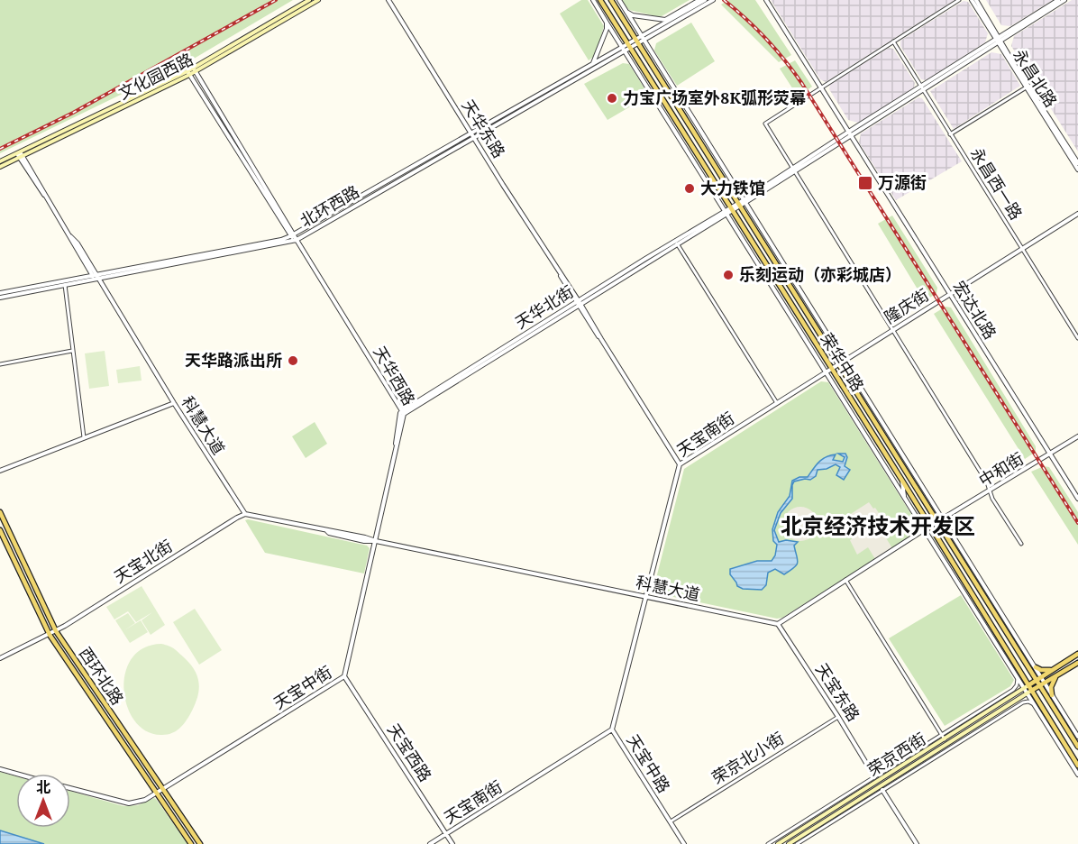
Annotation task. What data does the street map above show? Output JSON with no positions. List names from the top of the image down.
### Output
{
  "streets": {
    "main road": [
      "文化园西路",
      "荣华中路",
      "西环北路",
      "荣京西街"
    ],
    "street": [
      "永昌北路",
      "天华东路",
      "永昌西一路",
      "北环西路",
      "隆庆街",
      "天华北街",
      "宏达北路",
      "天华西路",
      "科慧大道",
      "天宝南街",
      "中和街",
      "天宝北街",
      "天宝中街",
      "天宝东路",
      "天宝西路",
      "荣京北小街",
      "天宝中路"
    ]
  },
  "crossings": [
    ["文化园西路", "天华西路"],
    ["文化园西路", "科慧大道"],
    ["天华东路", "北环西路"],
    ["天华东路", "天华北街"],
    ["天华东路", "天宝南街"],
    ["永昌西一路", "隆庆街"],
    ["北环西路", "荣华中路"],
    ["北环西路", "天华西路"],
    ["北环西路", "科慧大道"],
    ["隆庆街", "宏达北路"],
    ["隆庆街", "荣华中路"],
    ["隆庆街", "天宝南街"],
    ["天华北街", "荣华中路"],
    ["天华北街", "天华西路"],
    ["宏达北路", "中和街"],
    ["荣华中路", "天宝南街"],
    ["荣华中路", "中和街"],
    ["荣华中路", "荣京西街"],
    ["天华西路", "科慧大道"],
    ["天华西路", "天宝中街"],
    ["科慧大道", "天宝南街"],
    ["科慧大道", "天宝北街"],
    ["科慧大道", "天宝中街"],
    ["科慧大道", "天宝东路"],
    ["科慧大道", "天宝中路"],
    ["天宝南街", "天宝西路"],
    ["天宝南街", "天宝中路"],
    ["天宝北街", "西环北路"],
    ["西环北路", "天宝中街"],
    ["天宝中街", "天宝西路"],
    ["天宝东路", "荣京北小街"],
    ["荣京北小街", "天宝中路"]
  ],
  "districts": ["北京经济技术开发区"],
  "places": {
    "other": [
      "力宝广场室外8K弧形荧幕",
      "大力铁馆",
      "乐刻运动（亦彩城店）",
      "天华路派出所"
    ],
    "transit": ["万源街"]
  },
  "north": "top"
}
